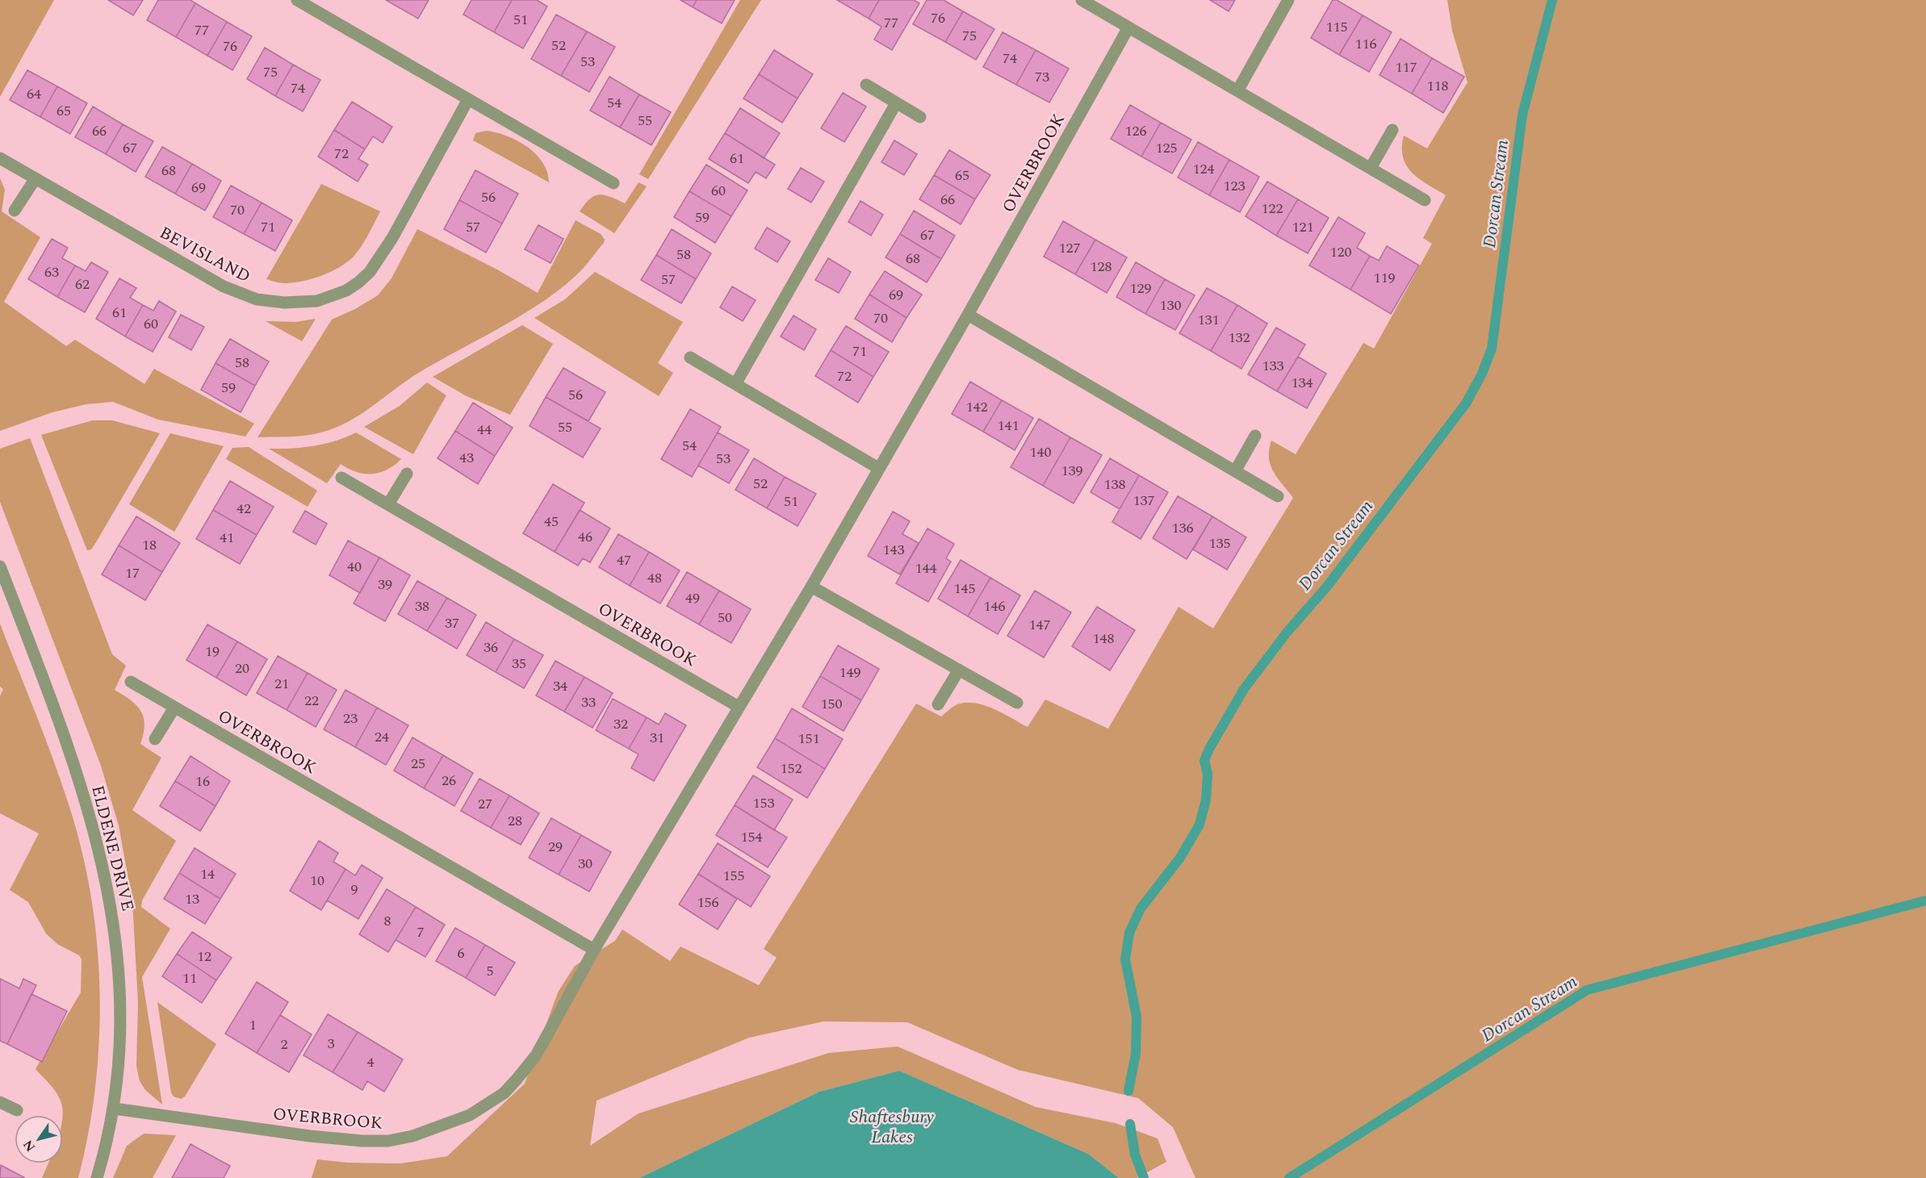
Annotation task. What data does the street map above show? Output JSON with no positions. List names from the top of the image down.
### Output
{
  "streets": {
    "street": ["OVERBROOK", "BEVISLAND", "ELDENE DRIVE"]
  },
  "crossings": [
    ["OVERBROOK", "ELDENE DRIVE"]
  ],
  "water": ["Dorcan Stream", "Shaftesbury Lakes"],
  "house_numbers": [
    "76",
    "51",
    "77",
    "115",
    "77",
    "75",
    "116",
    "52",
    "76",
    "74",
    "53",
    "117",
    "75",
    "73",
    "118",
    "74",
    "64",
    "54",
    "65",
    "55",
    "66",
    "126",
    "67",
    "125",
    "72",
    "61",
    "124",
    "68",
    "65",
    "123",
    "69",
    "60",
    "56",
    "66",
    "122",
    "70",
    "59",
    "71",
    "57",
    "121",
    "67",
    "127",
    "120",
    "58",
    "68",
    "128",
    "63",
    "119",
    "57",
    "62",
    "129",
    "69",
    "130",
    "61",
    "70",
    "131",
    "60",
    "132",
    "71",
    "58",
    "133",
    "72",
    "134",
    "59",
    "56",
    "142",
    "141",
    "55",
    "44",
    "54",
    "140",
    "43",
    "53",
    "139",
    "52",
    "138",
    "137",
    "51",
    "42",
    "45",
    "136",
    "46",
    "41",
    "135",
    "18",
    "143",
    "47",
    "40",
    "144",
    "17",
    "48",
    "39",
    "145",
    "49",
    "38",
    "146",
    "50",
    "37",
    "147",
    "148",
    "36",
    "19",
    "35",
    "20",
    "149",
    "21",
    "34",
    "22",
    "33",
    "150",
    "23",
    "32",
    "24",
    "31",
    "151",
    "25",
    "152",
    "26",
    "16",
    "153",
    "27",
    "28",
    "154",
    "29",
    "30",
    "14",
    "155",
    "10",
    "9",
    "13",
    "156",
    "8",
    "7",
    "6",
    "12",
    "5",
    "11",
    "1",
    "3",
    "2",
    "4"
  ],
  "north": "bottom left"
}
